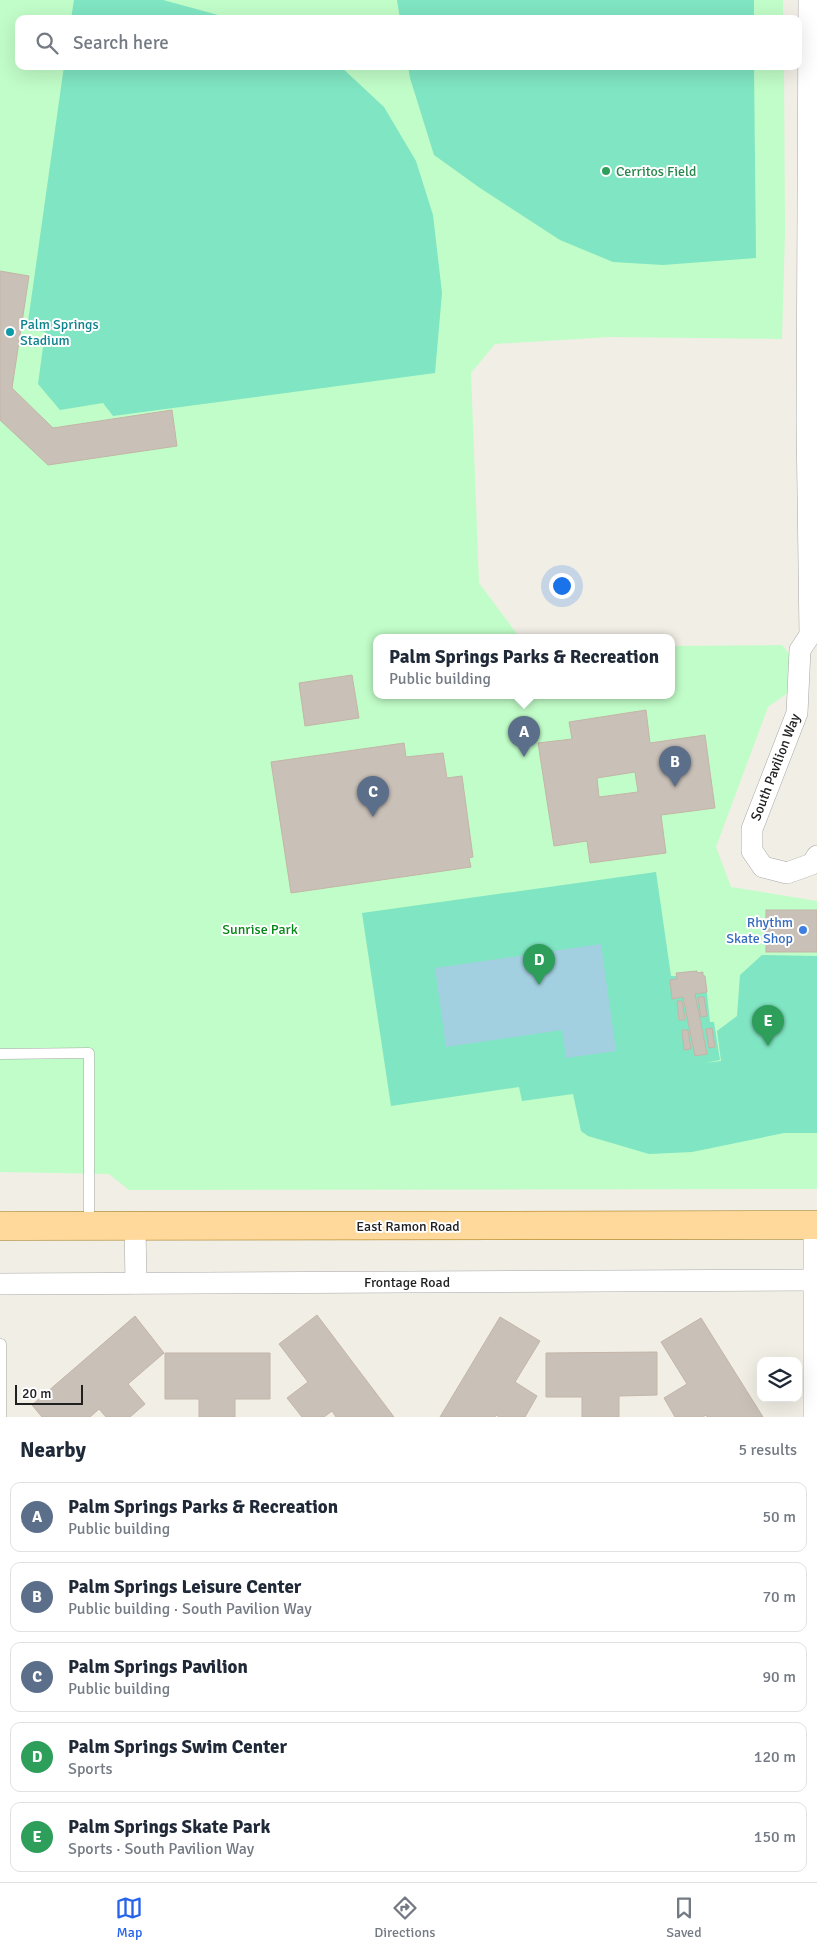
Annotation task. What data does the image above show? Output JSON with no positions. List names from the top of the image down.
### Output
{
  "streets": {
    "main road": ["East Ramon Road"],
    "street": ["South Pavilion Way", "Frontage Road"]
  },
  "parks": ["Sunrise Park"],
  "places": ["Cerritos Field", "Palm Springs Stadium", "Rhythm Skate Shop"],
  "scale_bar": "20 m",
  "page": {
    "search": "Search here",
    "popup": ["Palm Springs Parks & Recreation", "Public building"],
    "pins": [
      "A",
      "B",
      "C",
      "D",
      "E"
    ],
    "scale": "20 m",
    "heading": ["Nearby", "5 results"],
    "list": [
      {
        "mark": "A",
        "name": "Palm Springs Parks & Recreation",
        "note": "Public building",
        "value": "50 m"
      },
      {
        "mark": "B",
        "name": "Palm Springs Leisure Center",
        "note": "Public building · South Pavilion Way",
        "value": "70 m"
      },
      {
        "mark": "C",
        "name": "Palm Springs Pavilion",
        "note": "Public building",
        "value": "90 m"
      },
      {
        "mark": "D",
        "name": "Palm Springs Swim Center",
        "note": "Sports",
        "value": "120 m"
      },
      {
        "mark": "E",
        "name": "Palm Springs Skate Park",
        "note": "Sports · South Pavilion Way",
        "value": "150 m"
      }
    ],
    "nav": ["Map", "Directions", "Saved"]
  }
}
